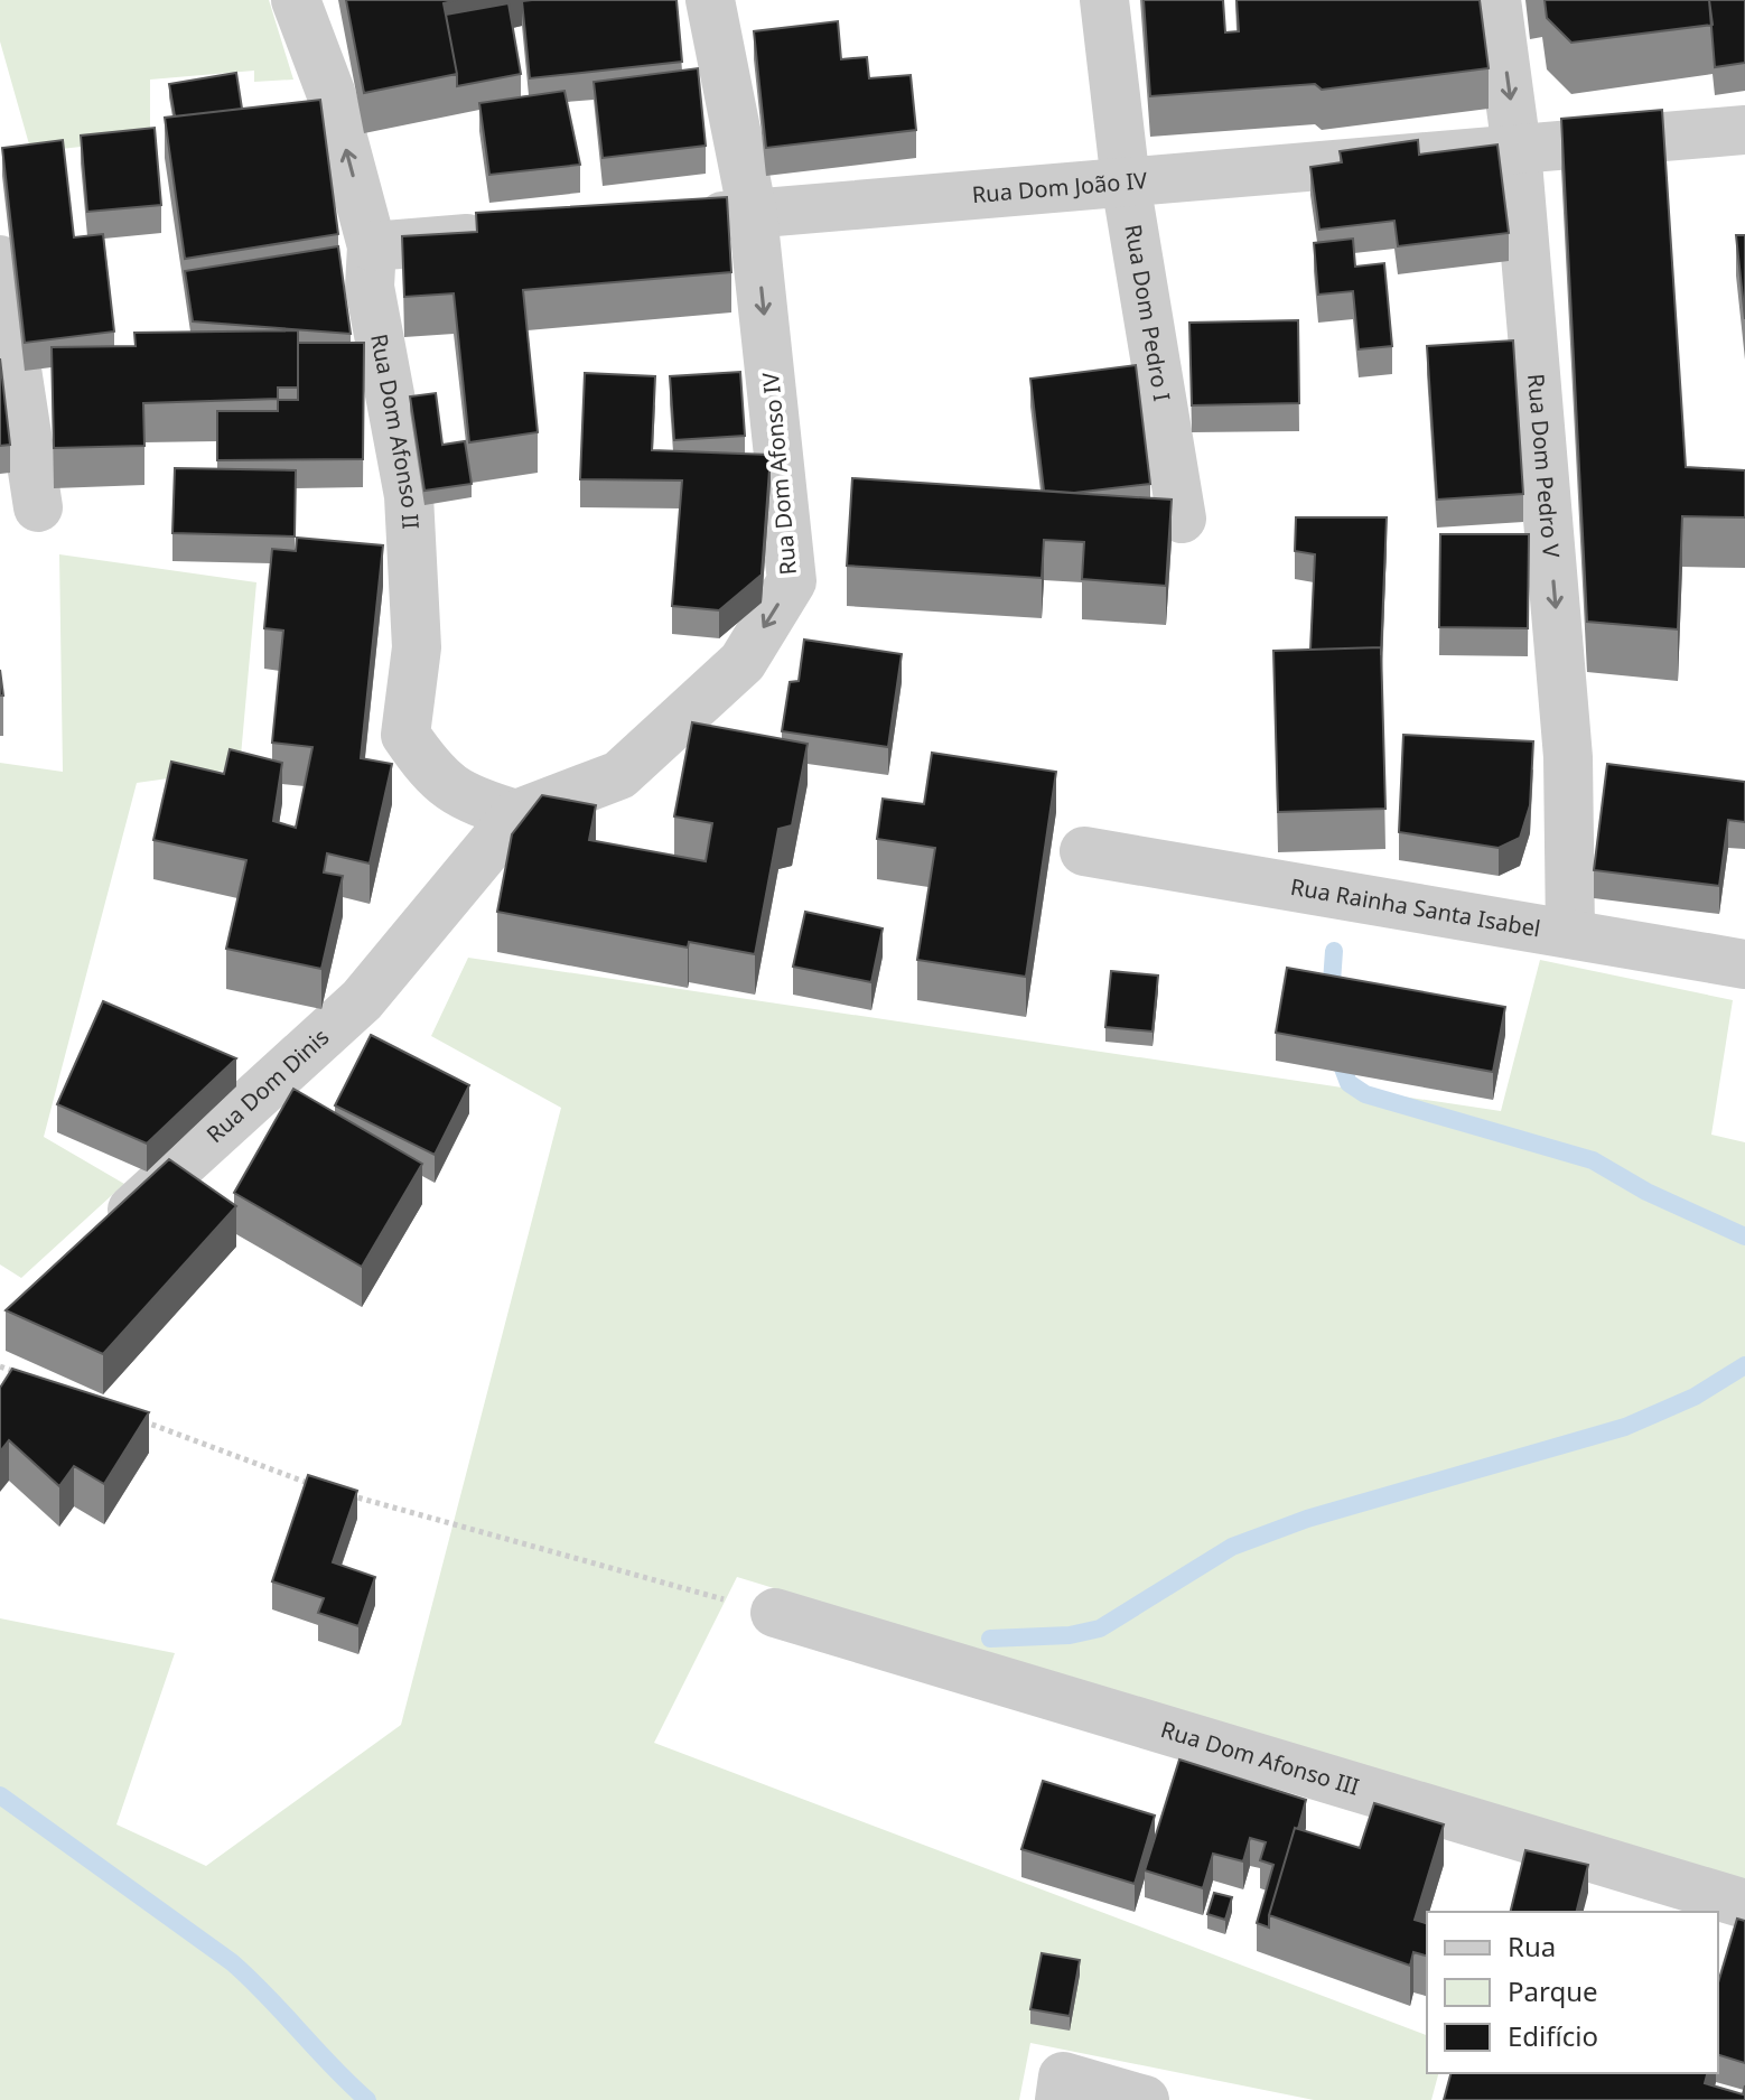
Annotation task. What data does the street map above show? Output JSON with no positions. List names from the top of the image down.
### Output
{
  "streets": {
    "street": [
      "Rua Dom João IV",
      "Rua Dom Pedro I",
      "Rua Dom Afonso II",
      "Rua Dom Pedro V",
      "Rua Dom Afonso IV",
      "Rua Rainha Santa Isabel",
      "Rua Dom Dinis",
      "Rua Dom Afonso III"
    ]
  },
  "crossings": [
    ["Rua Dom João IV", "Rua Dom Pedro I"],
    ["Rua Dom João IV", "Rua Dom Pedro V"],
    ["Rua Dom João IV", "Rua Dom Afonso IV"],
    ["Rua Dom Afonso II", "Rua Dom Afonso IV"],
    ["Rua Dom Afonso II", "Rua Dom Dinis"],
    ["Rua Dom Pedro V", "Rua Rainha Santa Isabel"],
    ["Rua Dom Afonso IV", "Rua Dom Dinis"]
  ],
  "one_way": ["Rua Dom Pedro V", "Rua Dom Afonso IV"],
  "legend": ["Rua", "Parque", "Edifício"]
}
